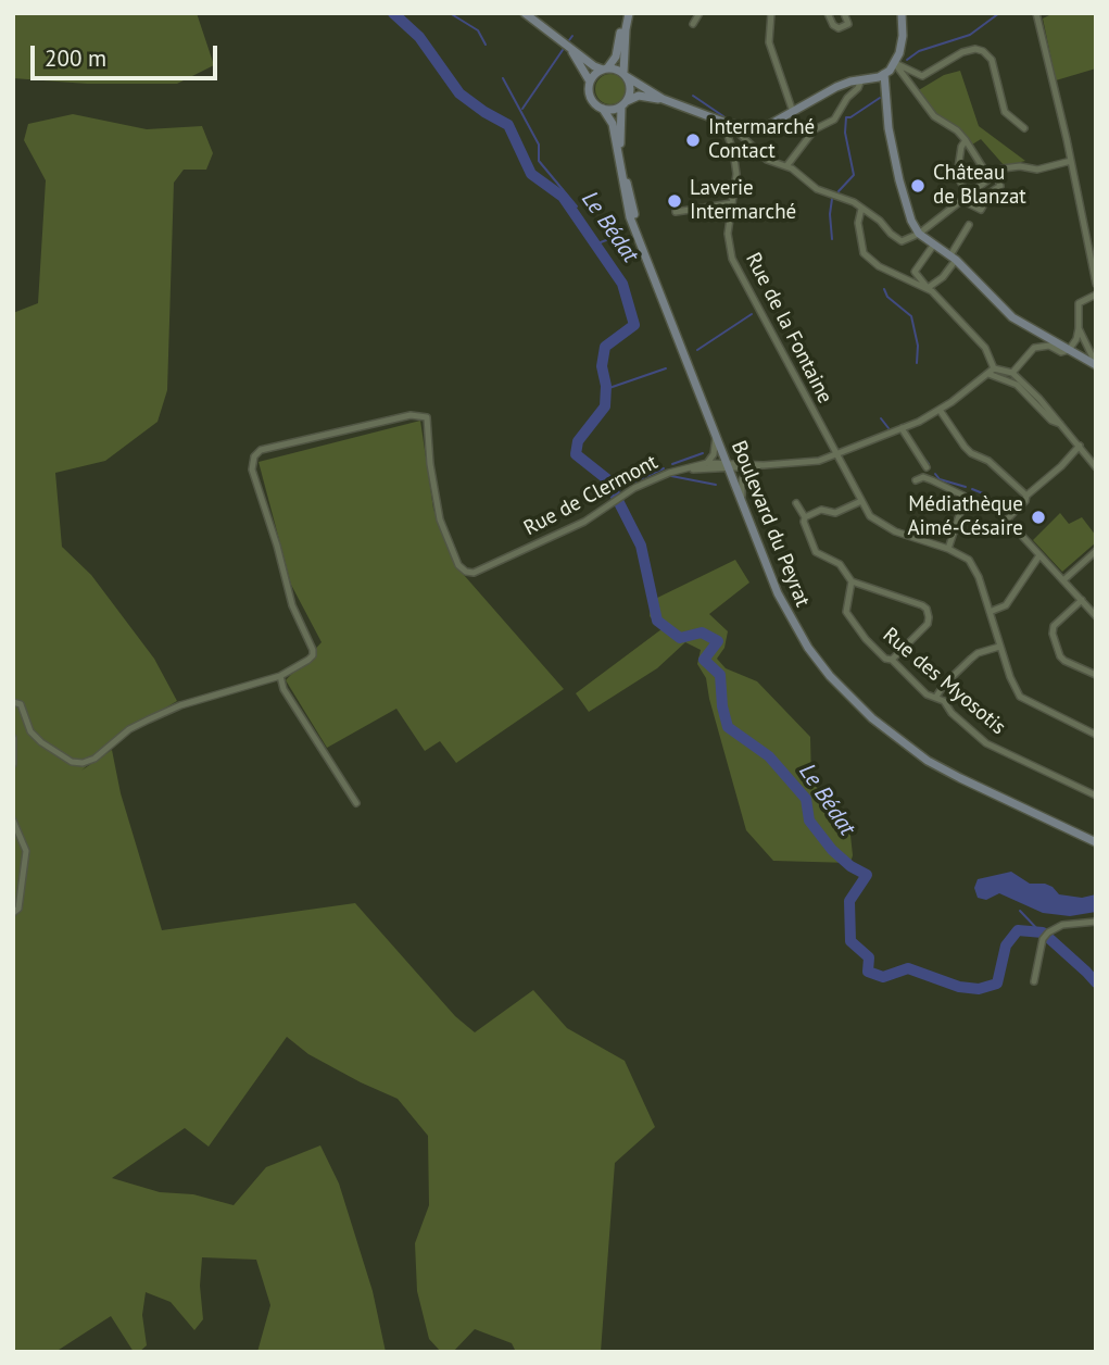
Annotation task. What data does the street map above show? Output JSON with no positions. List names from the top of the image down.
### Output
{
  "streets": {
    "main road": ["Boulevard du Peyrat"],
    "street": ["Rue de la Fontaine", "Rue de Clermont", "Rue des Myosotis"]
  },
  "crossings": [
    ["Rue de Clermont", "Boulevard du Peyrat"]
  ],
  "water": ["Le Bédat"],
  "places": [
    "Intermarché Contact",
    "Château de Blanzat",
    "Laverie Intermarché",
    "Médiathèque Aimé-Césaire"
  ],
  "scale_bar": "200 m"
}
